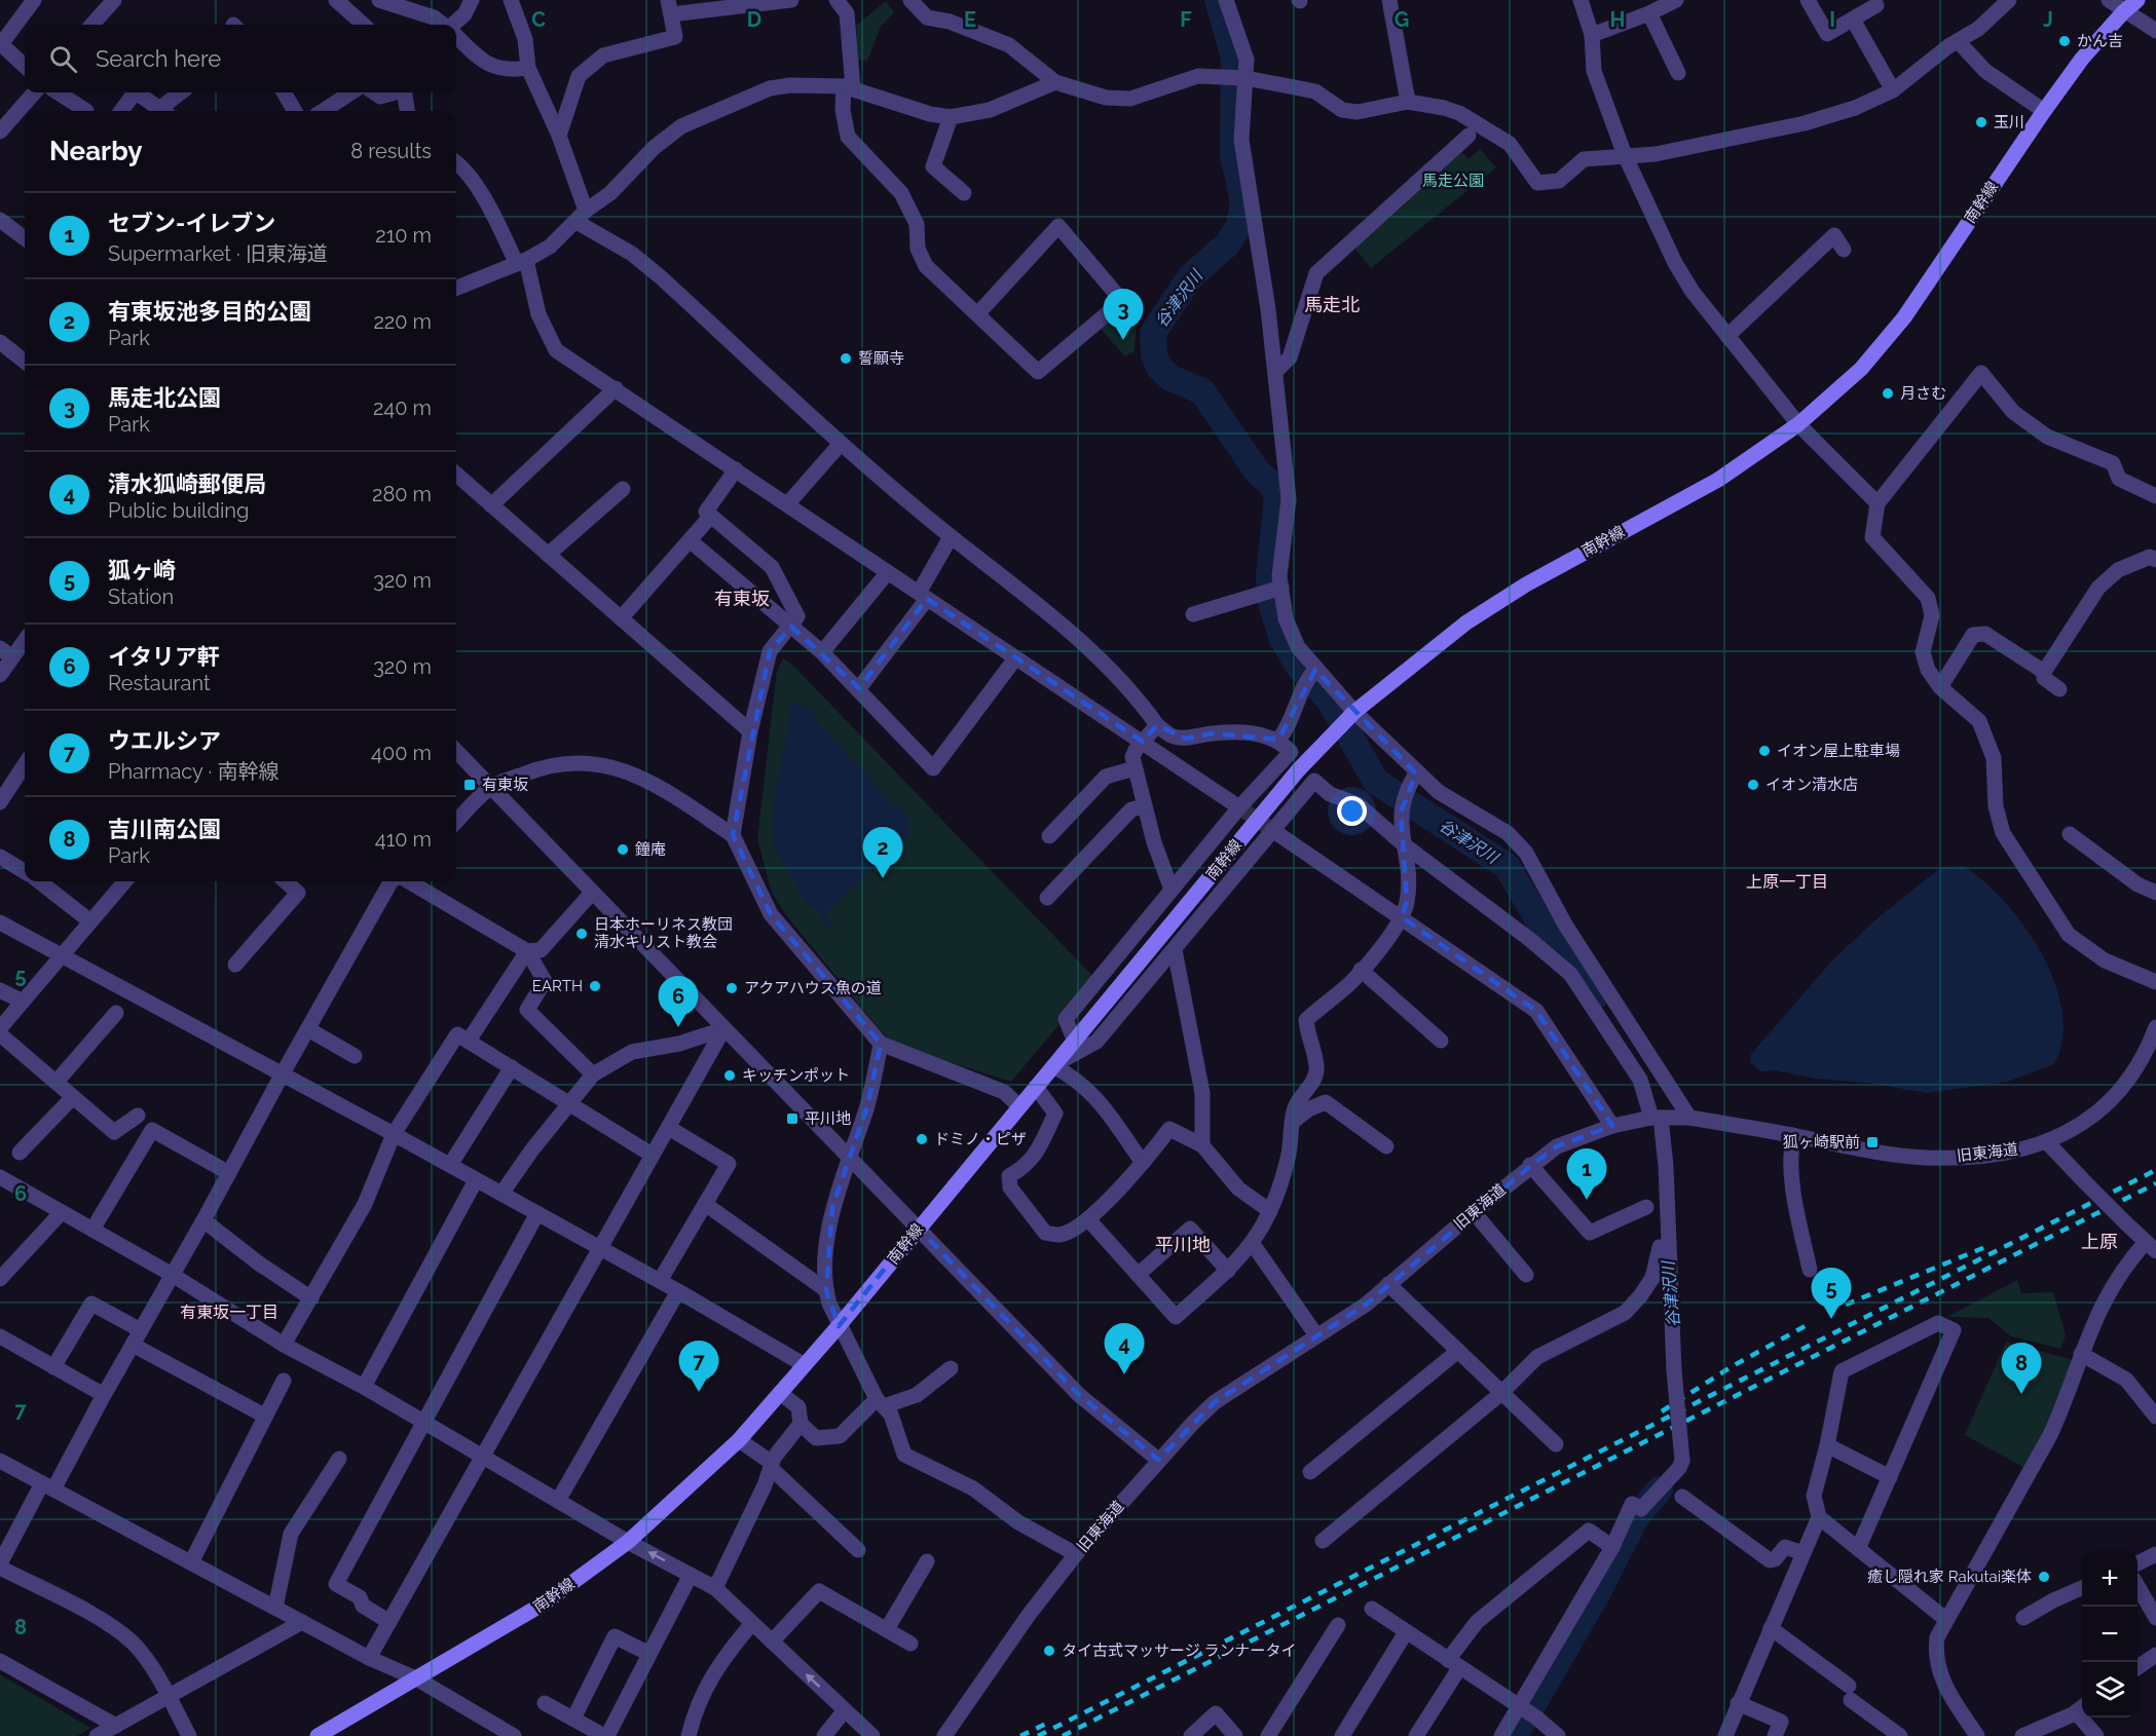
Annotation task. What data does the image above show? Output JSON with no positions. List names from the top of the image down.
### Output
{
  "streets": {
    "main road": ["南幹線"],
    "street": ["旧東海道"]
  },
  "districts": [
    "馬走北",
    "有東坂",
    "上原一丁目",
    "上原",
    "平川地",
    "有東坂一丁目"
  ],
  "water": ["谷津沢川"],
  "parks": ["馬走公園"],
  "places": {
    "other": [
      "かん吉",
      "玉川",
      "誓願寺",
      "月さむ",
      "イオン屋上駐車場",
      "イオン清水店",
      "鐘庵",
      "日本ホーリネス教団 清水キリスト教会",
      "EARTH",
      "アクアハウス魚の道",
      "キッチンポット",
      "ドミノ・ピザ",
      "癒し隠れ家 Rakutai楽体",
      "タイ古式マッサージ ランナータイ"
    ],
    "transit": ["有東坂", "平川地", "狐ヶ崎駅前"]
  },
  "page": {
    "search": "Search here",
    "heading": ["Nearby", "8 results"],
    "list": [
      {
        "mark": "1",
        "name": "セブン-イレブン",
        "note": "Supermarket · 旧東海道",
        "value": "210 m"
      },
      {
        "mark": "2",
        "name": "有東坂池多目的公園",
        "note": "Park",
        "value": "220 m"
      },
      {
        "mark": "3",
        "name": "馬走北公園",
        "note": "Park",
        "value": "240 m"
      },
      {
        "mark": "4",
        "name": "清水狐崎郵便局",
        "note": "Public building",
        "value": "280 m"
      },
      {
        "mark": "5",
        "name": "狐ヶ崎",
        "note": "Station",
        "value": "320 m"
      },
      {
        "mark": "6",
        "name": "イタリア軒",
        "note": "Restaurant",
        "value": "320 m"
      },
      {
        "mark": "7",
        "name": "ウエルシア",
        "note": "Pharmacy · 南幹線",
        "value": "400 m"
      },
      {
        "mark": "8",
        "name": "吉川南公園",
        "note": "Park",
        "value": "410 m"
      }
    ],
    "pins": [
      "3",
      "2",
      "6",
      "1",
      "5",
      "4",
      "7",
      "8"
    ],
    "map_buttons": ["+", "−"]
  },
  "grid": {
    "columns": [
      "C",
      "D",
      "E",
      "F",
      "G",
      "H",
      "I",
      "J"
    ],
    "rows": [
      "5",
      "6",
      "7",
      "8"
    ]
  }
}
